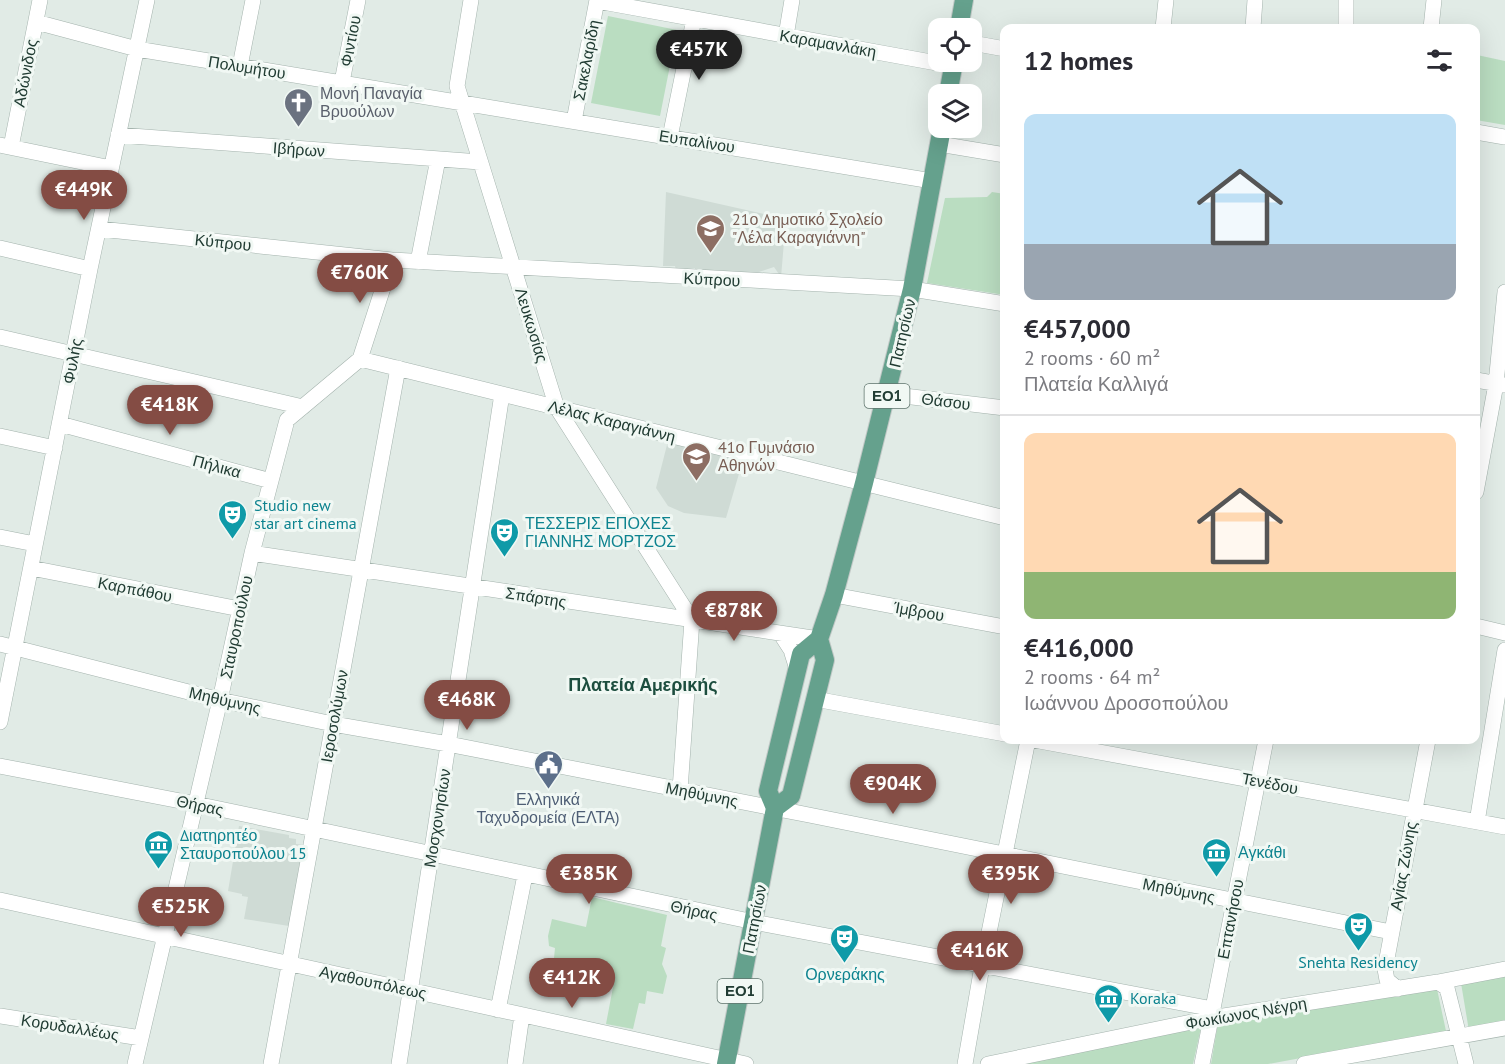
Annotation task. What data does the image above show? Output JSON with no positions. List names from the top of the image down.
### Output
{
  "streets": {
    "main road": ["Πατησίων", "ΕΟ1"],
    "street": [
      "Φιντίου",
      "Καραμανλάκη",
      "Σακελαρίδη",
      "Πολυμήτου",
      "Αδώνιδος",
      "Ευπαλίνου",
      "Ιβήρων",
      "Κύπρου",
      "Λευκωσίας",
      "Φυλής",
      "Θάσου",
      "Λέλας Καραγιάννη",
      "Πήλικα",
      "Καρπάθου",
      "Σπάρτης",
      "Ίμβρου",
      "Σταυροπούλου",
      "Μηθύμνης",
      "Ιεροσολύμων",
      "Τενέδου",
      "Θήρας",
      "Μοσχονησίων",
      "Αγίας Ζώνης",
      "Επτανήσου",
      "Αγαθουπόλεως",
      "Φωκίωνος Νέγρη",
      "Κορυδαλλέως"
    ]
  },
  "crossings": [
    ["Φιντίου", "Πολυμήτου"],
    ["Καραμανλάκη", "Σακελαρίδη"],
    ["Σακελαρίδη", "Ευπαλίνου"],
    ["Πολυμήτου", "Αδώνιδος"],
    ["Πολυμήτου", "Ευπαλίνου"],
    ["Πολυμήτου", "Λευκωσίας"],
    ["Πολυμήτου", "Φυλής"],
    ["Ευπαλίνου", "Λευκωσίας"],
    ["Ευπαλίνου", "Πατησίων"],
    ["Ιβήρων", "Λευκωσίας"],
    ["Ιβήρων", "Φυλής"],
    ["Κύπρου", "Λευκωσίας"],
    ["Κύπρου", "Πατησίων"],
    ["Κύπρου", "Φυλής"],
    ["Λευκωσίας", "Λέλας Καραγιάννη"],
    ["Λευκωσίας", "Σπάρτης"],
    ["Πατησίων", "Θάσου"],
    ["Πατησίων", "Λέλας Καραγιάννη"],
    ["Πατησίων", "Σπάρτης"],
    ["Πατησίων", "Ίμβρου"],
    ["Πατησίων", "Μηθύμνης"],
    ["Πατησίων", "Θήρας"],
    ["Πατησίων", "Αγαθουπόλεως"],
    ["Φυλής", "Πήλικα"],
    ["Φυλής", "Καρπάθου"],
    ["Φυλής", "Μηθύμνης"],
    ["Λέλας Καραγιάννη", "Σταυροπούλου"],
    ["Λέλας Καραγιάννη", "Ιεροσολύμων"],
    ["Λέλας Καραγιάννη", "Μοσχονησίων"],
    ["Πήλικα", "Σταυροπούλου"],
    ["Καρπάθου", "Σταυροπούλου"],
    ["Σπάρτης", "Σταυροπούλου"],
    ["Σπάρτης", "Ιεροσολύμων"],
    ["Σπάρτης", "Μοσχονησίων"],
    ["Σταυροπούλου", "Μηθύμνης"],
    ["Σταυροπούλου", "Θήρας"],
    ["Σταυροπούλου", "Αγαθουπόλεως"],
    ["Σταυροπούλου", "Κορυδαλλέως"],
    ["Μηθύμνης", "Ιεροσολύμων"],
    ["Μηθύμνης", "Μοσχονησίων"],
    ["Μηθύμνης", "Αγίας Ζώνης"],
    ["Μηθύμνης", "Επτανήσου"],
    ["Ιεροσολύμων", "Θήρας"],
    ["Ιεροσολύμων", "Αγαθουπόλεως"],
    ["Τενέδου", "Αγίας Ζώνης"],
    ["Τενέδου", "Επτανήσου"],
    ["Θήρας", "Μοσχονησίων"],
    ["Θήρας", "Επτανήσου"],
    ["Θήρας", "Φωκίωνος Νέγρη"],
    ["Μοσχονησίων", "Αγαθουπόλεως"],
    ["Αγίας Ζώνης", "Φωκίωνος Νέγρη"],
    ["Επτανήσου", "Φωκίωνος Νέγρη"]
  ],
  "districts": ["Πλατεία Αμερικής"],
  "places": {
    "church": ["Μονή Παναγία Βρυούλων"],
    "school or university": ["21ο Δημοτικό Σχολείο \"Λέλα Καραγιάννη\"", "41ο Γυμνάσιο Αθηνών"],
    "theatre": [
      "Studio new star art cinema",
      "ΤΕΣΣΕΡΙΣ ΕΠΟΧΕΣ ΓΙΑΝΝΗΣ ΜΟΡΤΖΟΣ",
      "Snehta Residency",
      "Ορνεράκης"
    ],
    "public building": ["Ελληνικά Ταχυδρομεία (ΕΛΤΑ)"],
    "museum": ["Διατηρητέο Σταυροπούλου 15", "Αγκάθι", "Koraka"]
  },
  "page": {
    "heading": "12 homes",
    "price": [
      "€457K",
      "€449K",
      "€760K",
      "€418K",
      "€878K",
      "€468K",
      "€904K",
      "€385K",
      "€395K",
      "€525K",
      "€416K",
      "€412K"
    ],
    "list": [
      {
        "name": "€457,000",
        "note": "2 rooms · 60 m² · Πλατεία Καλλιγά"
      },
      {
        "name": "€416,000",
        "note": "2 rooms · 64 m² · Ιωάννου Δροσοπούλου"
      }
    ]
  }
}
